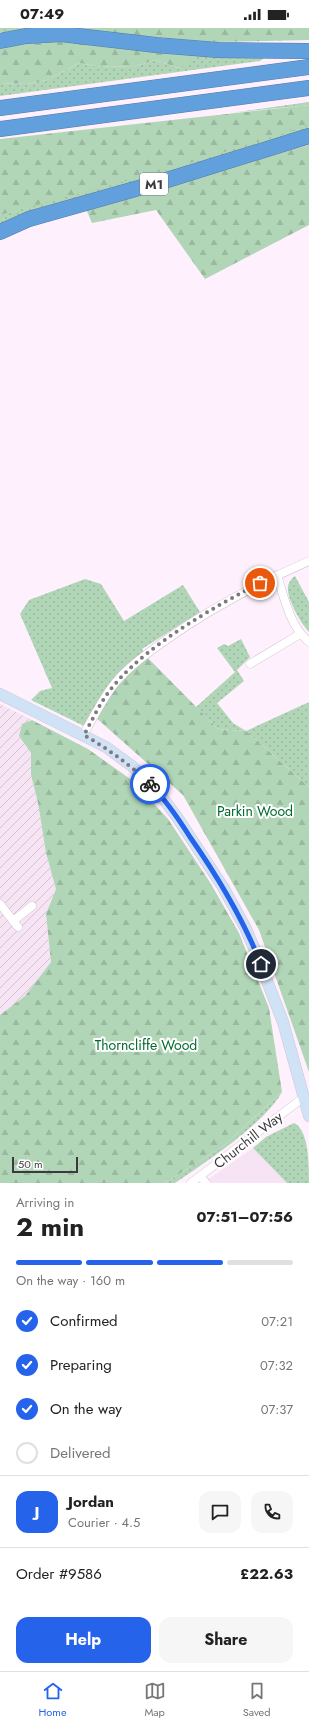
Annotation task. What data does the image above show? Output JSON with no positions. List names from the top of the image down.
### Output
{
  "streets": {
    "highway": ["M1"],
    "street": ["Churchill Way"]
  },
  "parks": ["Parkin Wood", "Thorncliffe Wood"],
  "scale_bar": "50 m",
  "page": {
    "status": "07:49",
    "scale": "50 m",
    "heading": ["2 min", "Arriving in", "07:51–07:56"],
    "panel": [
      "Jordan",
      "Courier · 4.5",
      "Order #9586",
      "£22.63"
    ],
    "bar": "On the way · 160 m",
    "list": [
      ["Confirmed", "07:21"],
      ["Preparing", "07:32"],
      ["On the way", "07:37"],
      "Delivered"
    ],
    "round": "J",
    "buttons": ["Help", "Share"],
    "tabs": ["Home", "Map", "Saved"]
  }
}
